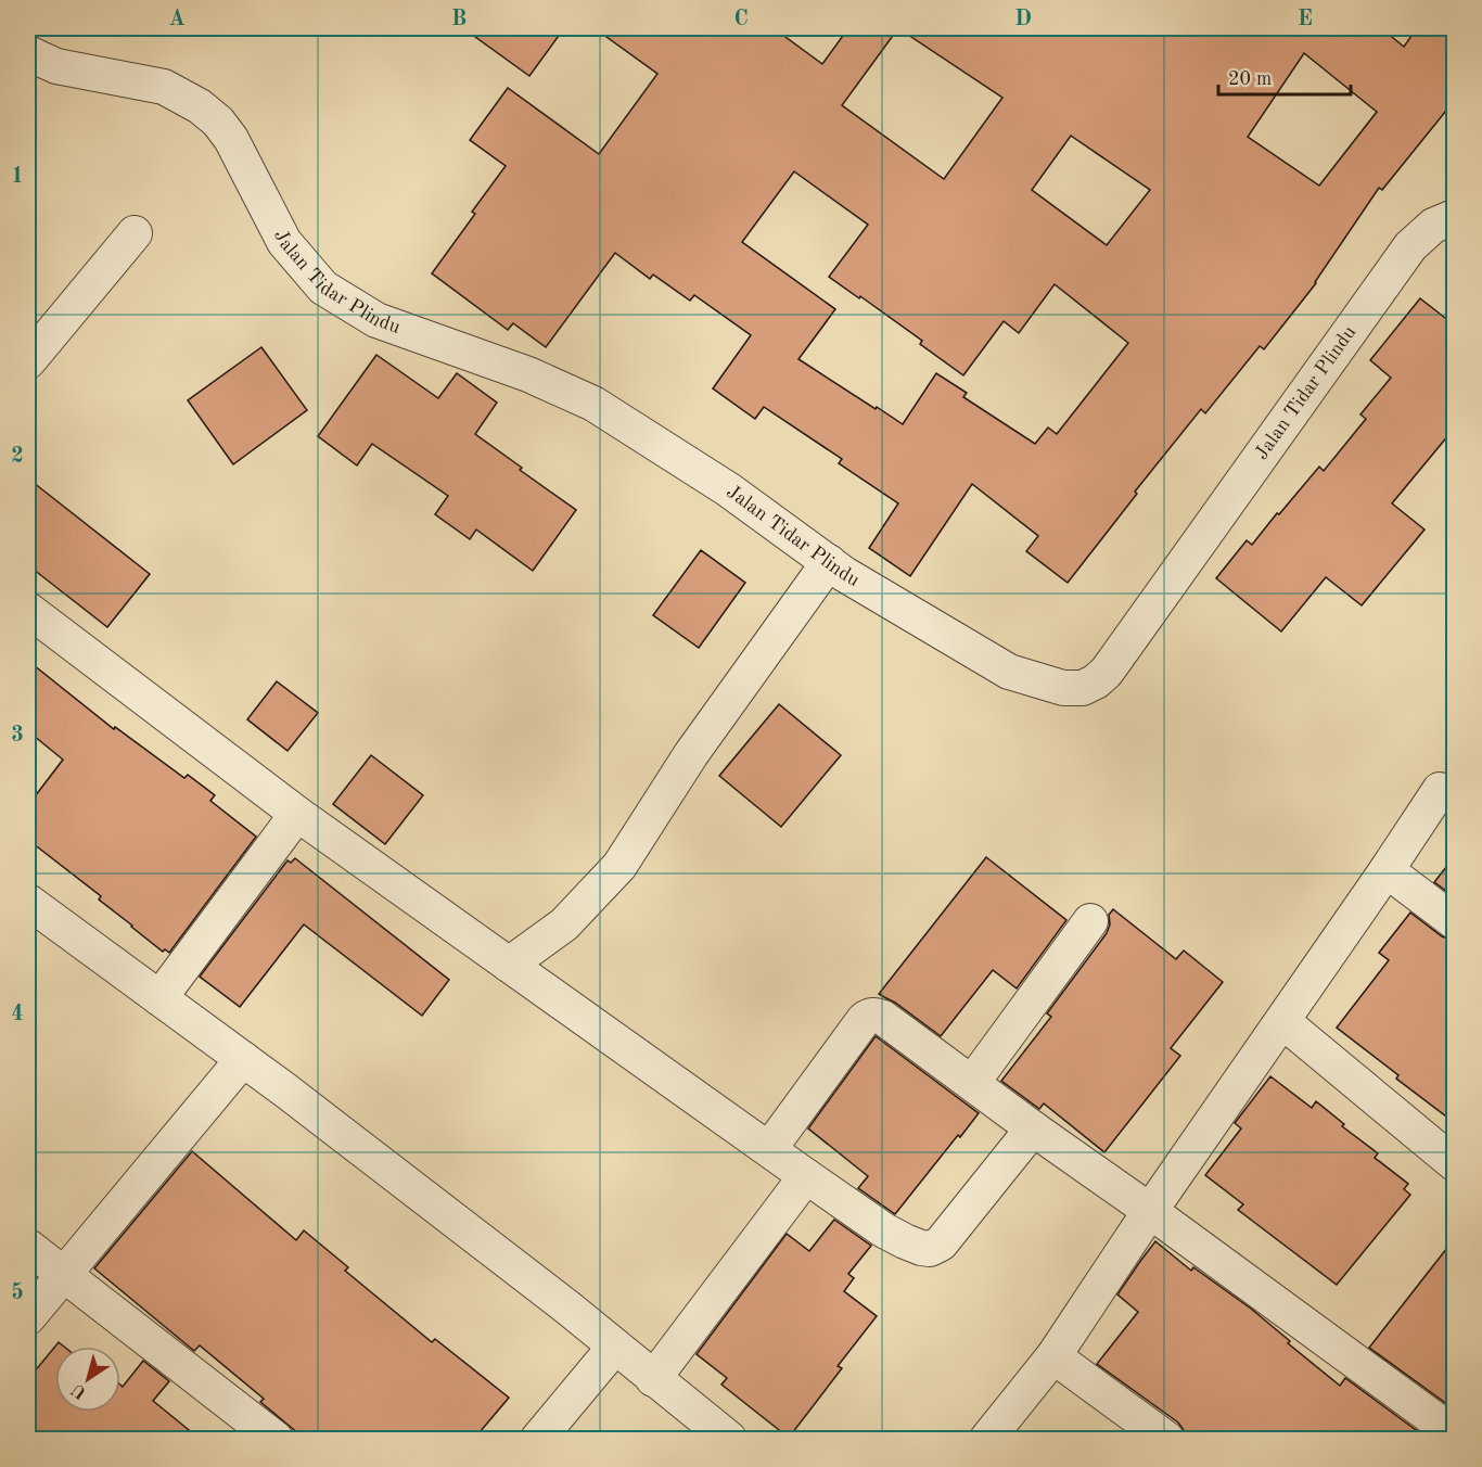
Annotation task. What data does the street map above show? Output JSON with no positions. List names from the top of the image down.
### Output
{
  "streets": {
    "street": ["Jalan Tidar Plindu"]
  },
  "scale_bar": "20 m",
  "north": "bottom left",
  "grid": {
    "columns": [
      "A",
      "B",
      "C",
      "D",
      "E"
    ],
    "rows": [
      "1",
      "2",
      "3",
      "4",
      "5"
    ]
  }
}
